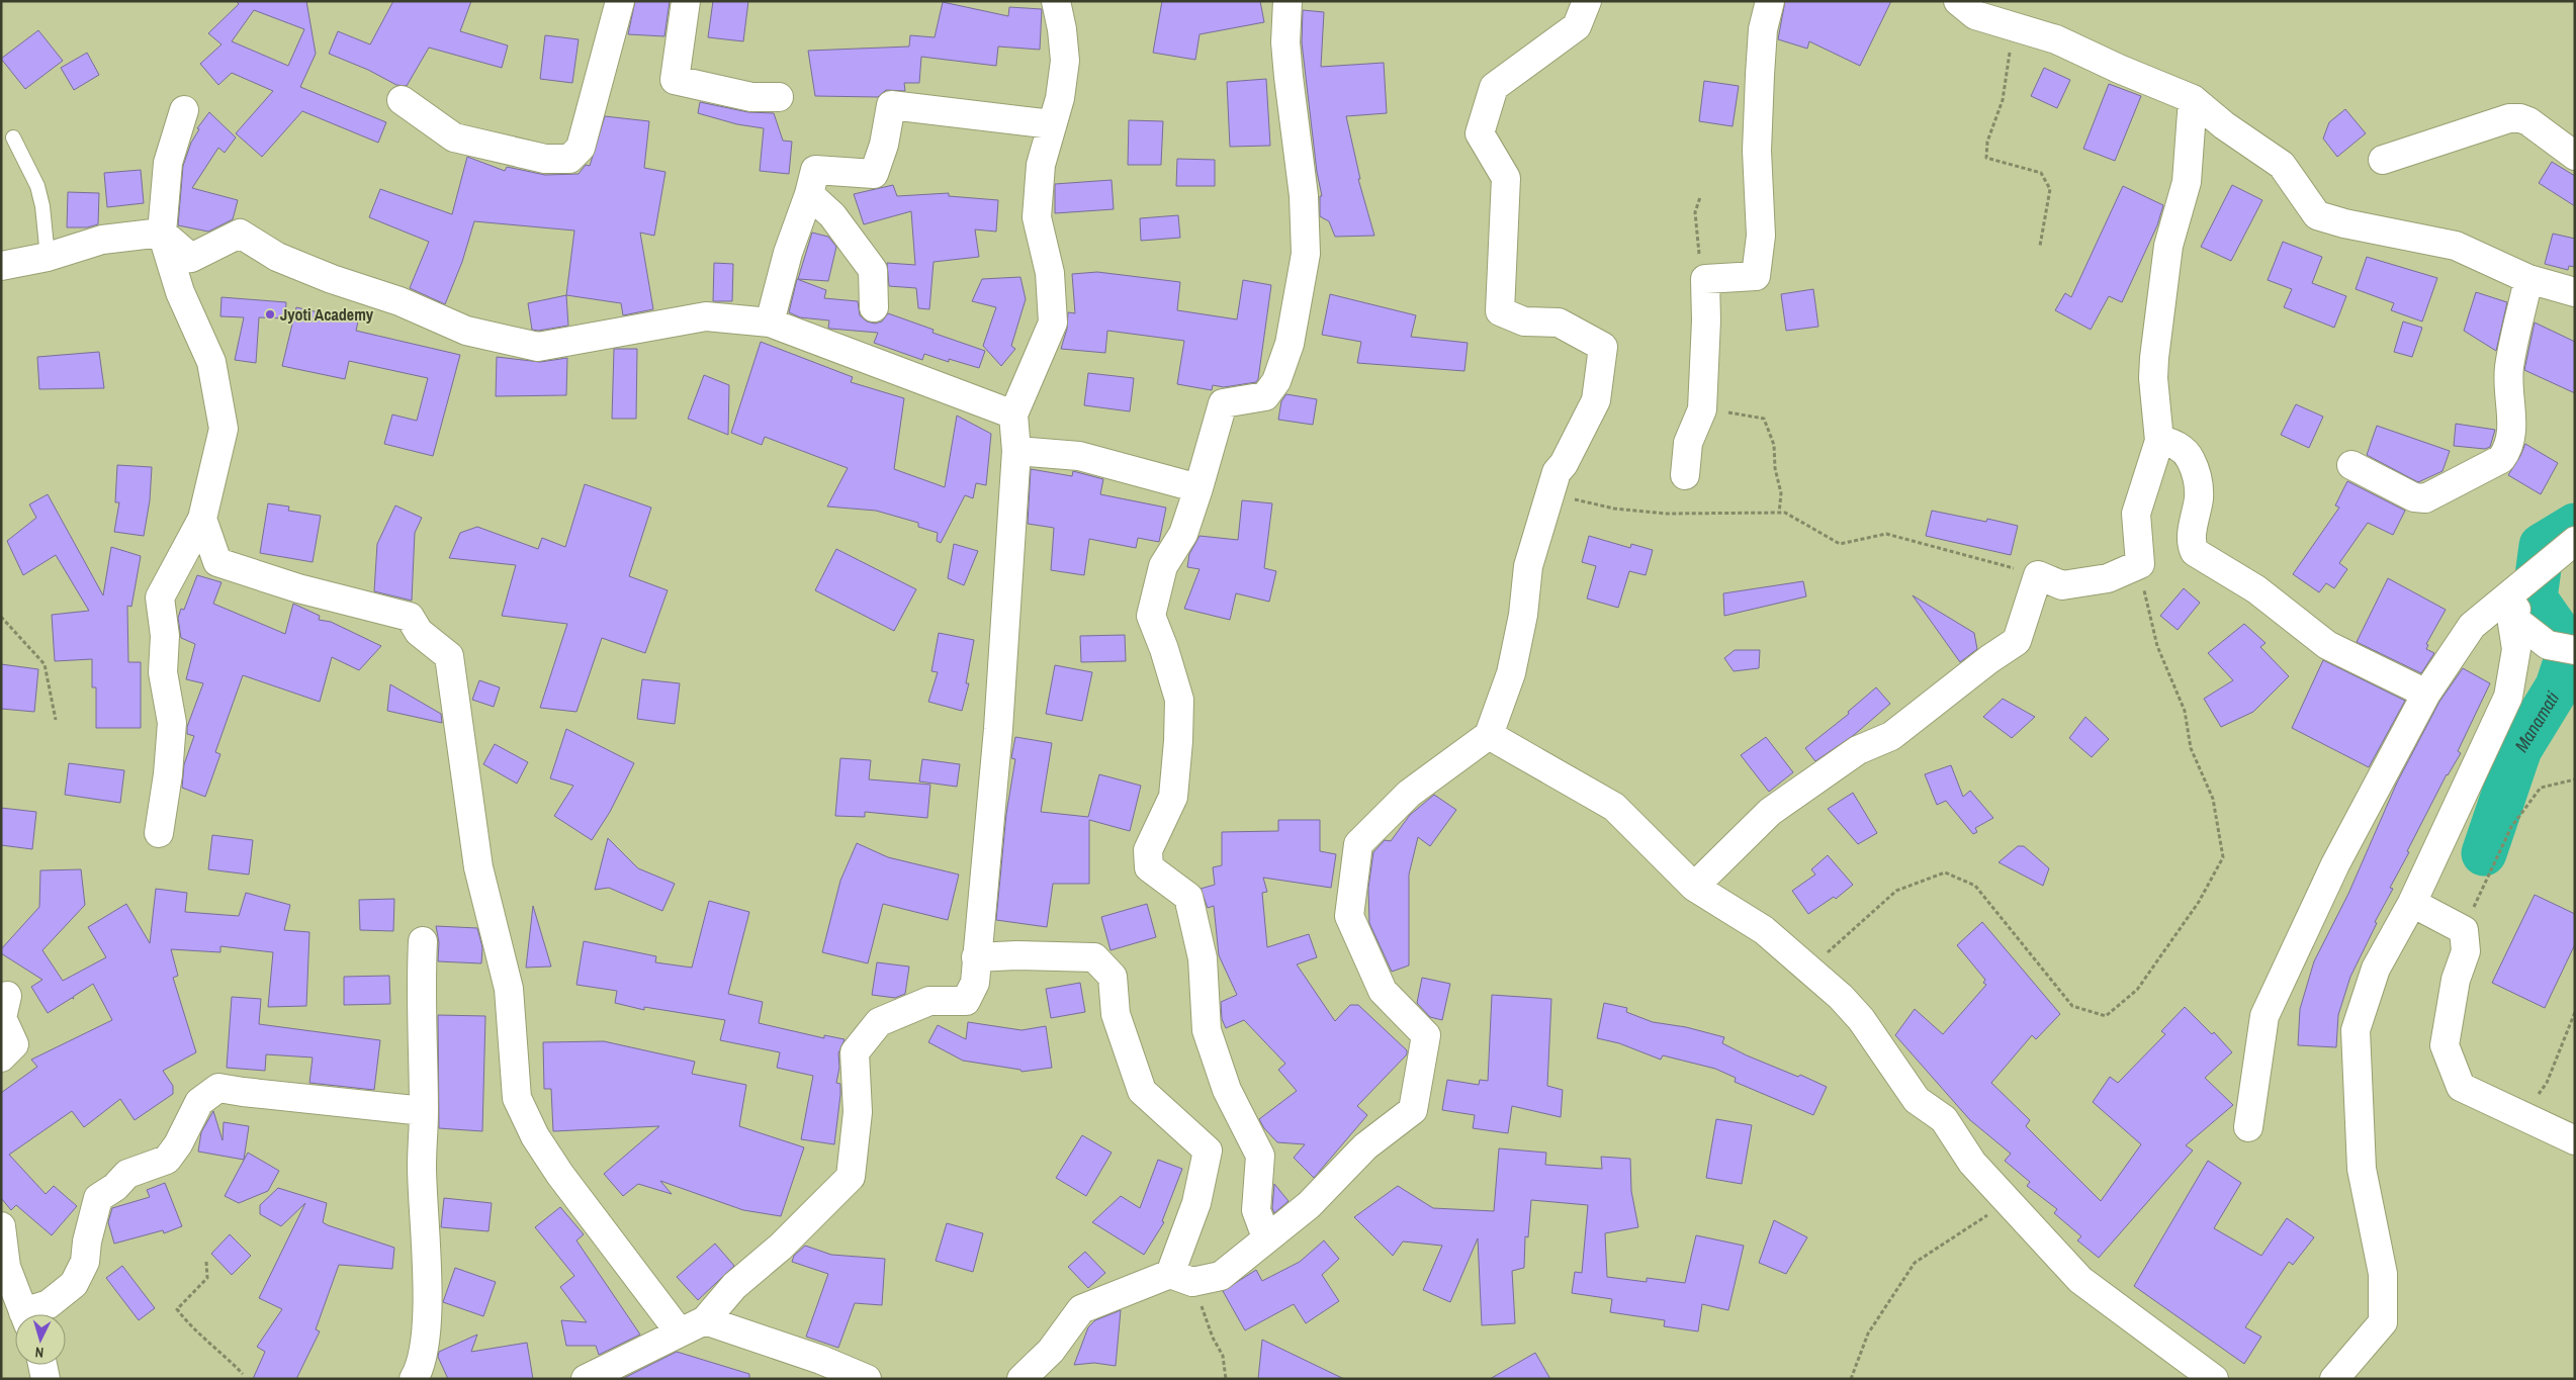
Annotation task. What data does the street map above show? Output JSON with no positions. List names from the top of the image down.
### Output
{
  "water": ["Manamati"],
  "places": ["Jyoti Academy"],
  "north": "bottom"
}
